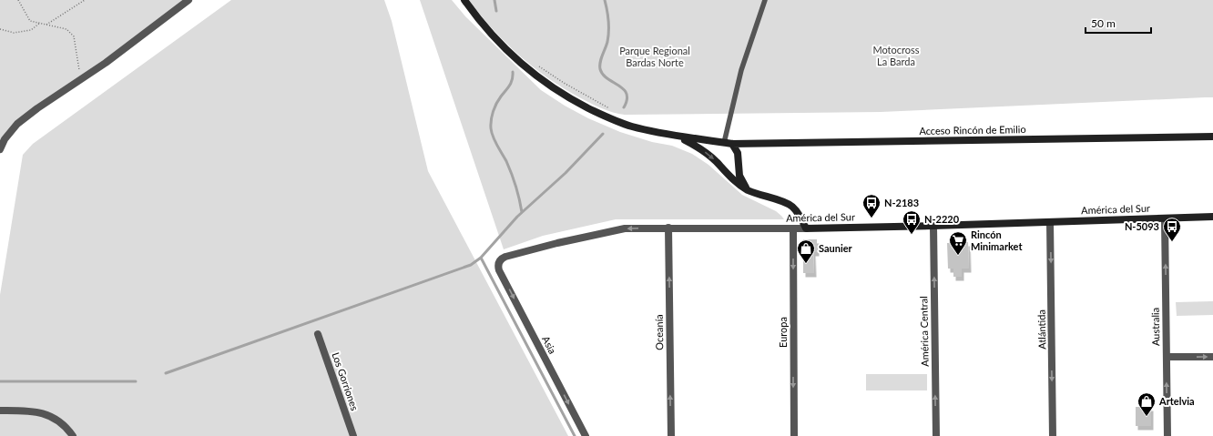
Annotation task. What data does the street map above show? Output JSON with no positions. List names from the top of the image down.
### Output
{
  "streets": {
    "street": [
      "Acceso Rincón de Emilio",
      "América del Sur",
      "Australia",
      "Atlántida",
      "América Central",
      "Oceanía",
      "Europa",
      "Asia",
      "Los Gorriones"
    ]
  },
  "crossings": [
    ["Acceso Rincón de Emilio", "América del Sur"],
    ["América del Sur", "Australia"],
    ["América del Sur", "Atlántida"],
    ["América del Sur", "América Central"],
    ["América del Sur", "Oceanía"],
    ["América del Sur", "Europa"],
    ["América del Sur", "Asia"]
  ],
  "one_way": [
    "Australia",
    "Atlántida",
    "América Central",
    "Oceanía",
    "Europa",
    "Asia"
  ],
  "parks": ["Motocross La Barda", "Parque Regional Bardas Norte"],
  "places": {
    "bus stop": ["N-2183", "N-2220", "N-5093"],
    "supermarket": ["Rincón Minimarket"],
    "shop": ["Saunier", "Artelvia"]
  },
  "scale_bar": "50 m"
}
